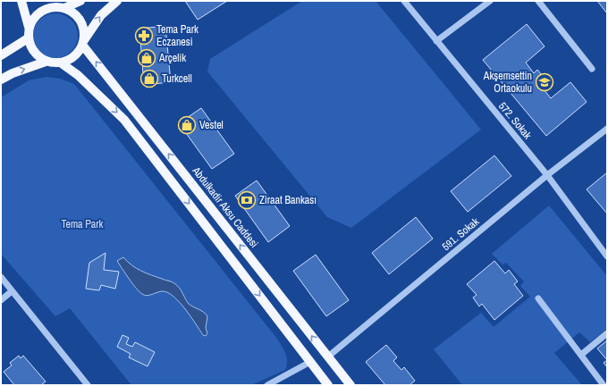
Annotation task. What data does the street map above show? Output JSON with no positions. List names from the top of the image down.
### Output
{
  "streets": {
    "main road": ["Abdulkadir Aksu Caddesi"],
    "street": ["572. Sokak", "591. Sokak"]
  },
  "crossings": [
    ["572. Sokak", "591. Sokak"],
    ["Abdulkadir Aksu Caddesi", "591. Sokak"]
  ],
  "parks": ["Tema Park"],
  "places": {
    "pharmacy": ["Tema Park Eczanesi"],
    "shop": ["Arçelik", "Turkcell", "Vestel"],
    "school or university": ["Akşemsettin Ortaokulu"],
    "bank": ["Ziraat Bankası"]
  }
}
